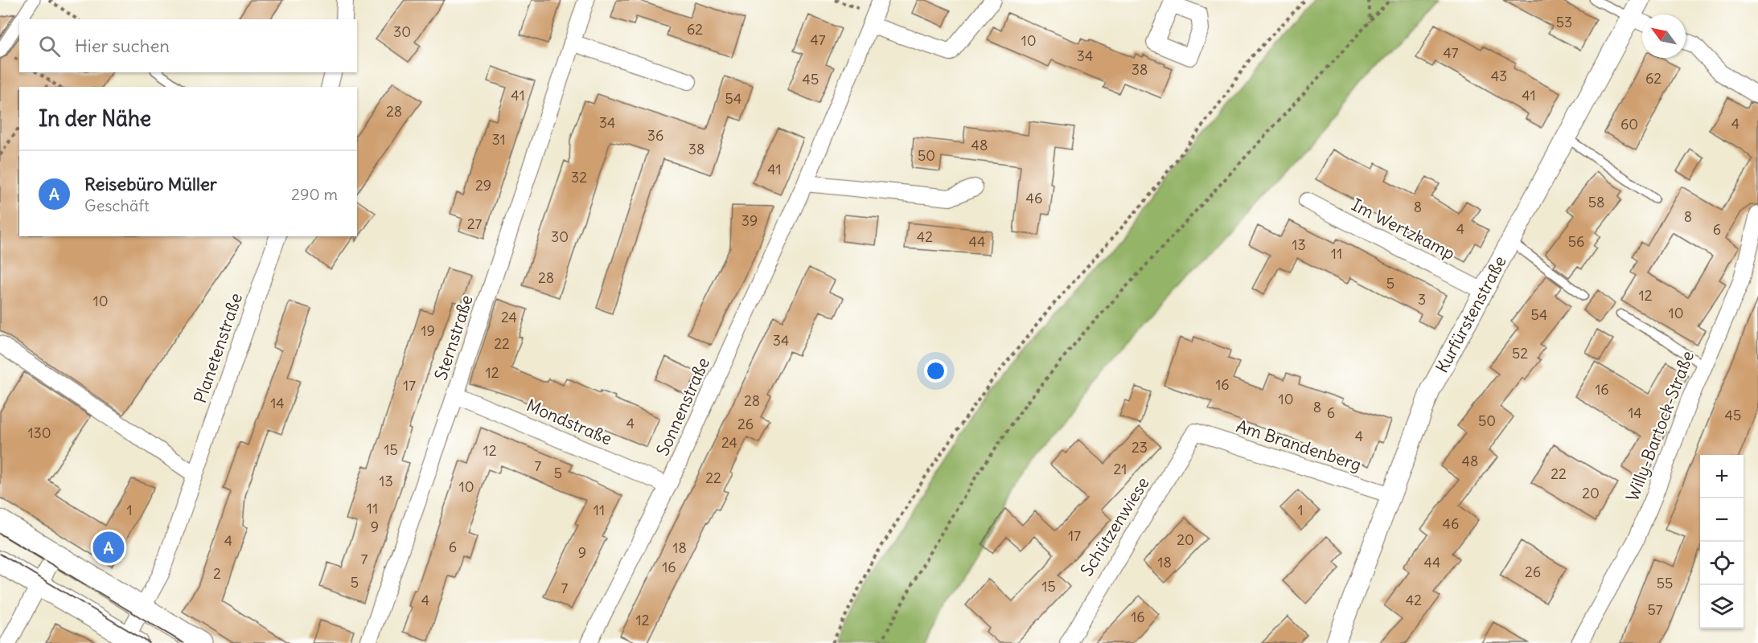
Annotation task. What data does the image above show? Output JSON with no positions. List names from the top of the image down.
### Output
{
  "streets": {
    "street": [
      "Im Wertzkamp",
      "Kurfürstenstraße",
      "Sternstraße",
      "Planetenstraße",
      "Sonnenstraße",
      "Mondstraße",
      "Willy-Bartock-Straße",
      "Am Brandenberg",
      "Schützenwiese"
    ]
  },
  "crossings": [
    ["Im Wertzkamp", "Kurfürstenstraße"],
    ["Kurfürstenstraße", "Am Brandenberg"],
    ["Sternstraße", "Mondstraße"],
    ["Sonnenstraße", "Mondstraße"],
    ["Am Brandenberg", "Schützenwiese"]
  ],
  "house_numbers": [
    "53",
    "62",
    "30",
    "47",
    "10",
    "47",
    "34",
    "38",
    "43",
    "62",
    "45",
    "41",
    "41",
    "54",
    "28",
    "34",
    "4",
    "60",
    "36",
    "31",
    "48",
    "38",
    "50",
    "41",
    "32",
    "29",
    "46",
    "58",
    "8",
    "8",
    "39",
    "27",
    "4",
    "6",
    "30",
    "42",
    "44",
    "56",
    "13",
    "11",
    "28",
    "5",
    "12",
    "3",
    "10",
    "10",
    "54",
    "24",
    "19",
    "34",
    "22",
    "52",
    "12",
    "16",
    "17",
    "16",
    "10",
    "28",
    "14",
    "8",
    "6",
    "14",
    "45",
    "50",
    "4",
    "26",
    "130",
    "4",
    "24",
    "23",
    "15",
    "12",
    "48",
    "7",
    "21",
    "5",
    "22",
    "22",
    "13",
    "10",
    "20",
    "11",
    "1",
    "11",
    "1",
    "46",
    "9",
    "17",
    "20",
    "4",
    "6",
    "18",
    "9",
    "7",
    "18",
    "44",
    "16",
    "26",
    "2",
    "5",
    "55",
    "15",
    "7",
    "4",
    "42",
    "57",
    "16",
    "12"
  ],
  "north": "top left",
  "page": {
    "search": "Hier suchen",
    "heading": "In der Nähe",
    "list": [
      {
        "mark": "A",
        "name": "Reisebüro Müller",
        "note": "Geschäft",
        "value": "290 m"
      }
    ],
    "map_buttons": ["+", "−"],
    "pins": "A"
  }
}
